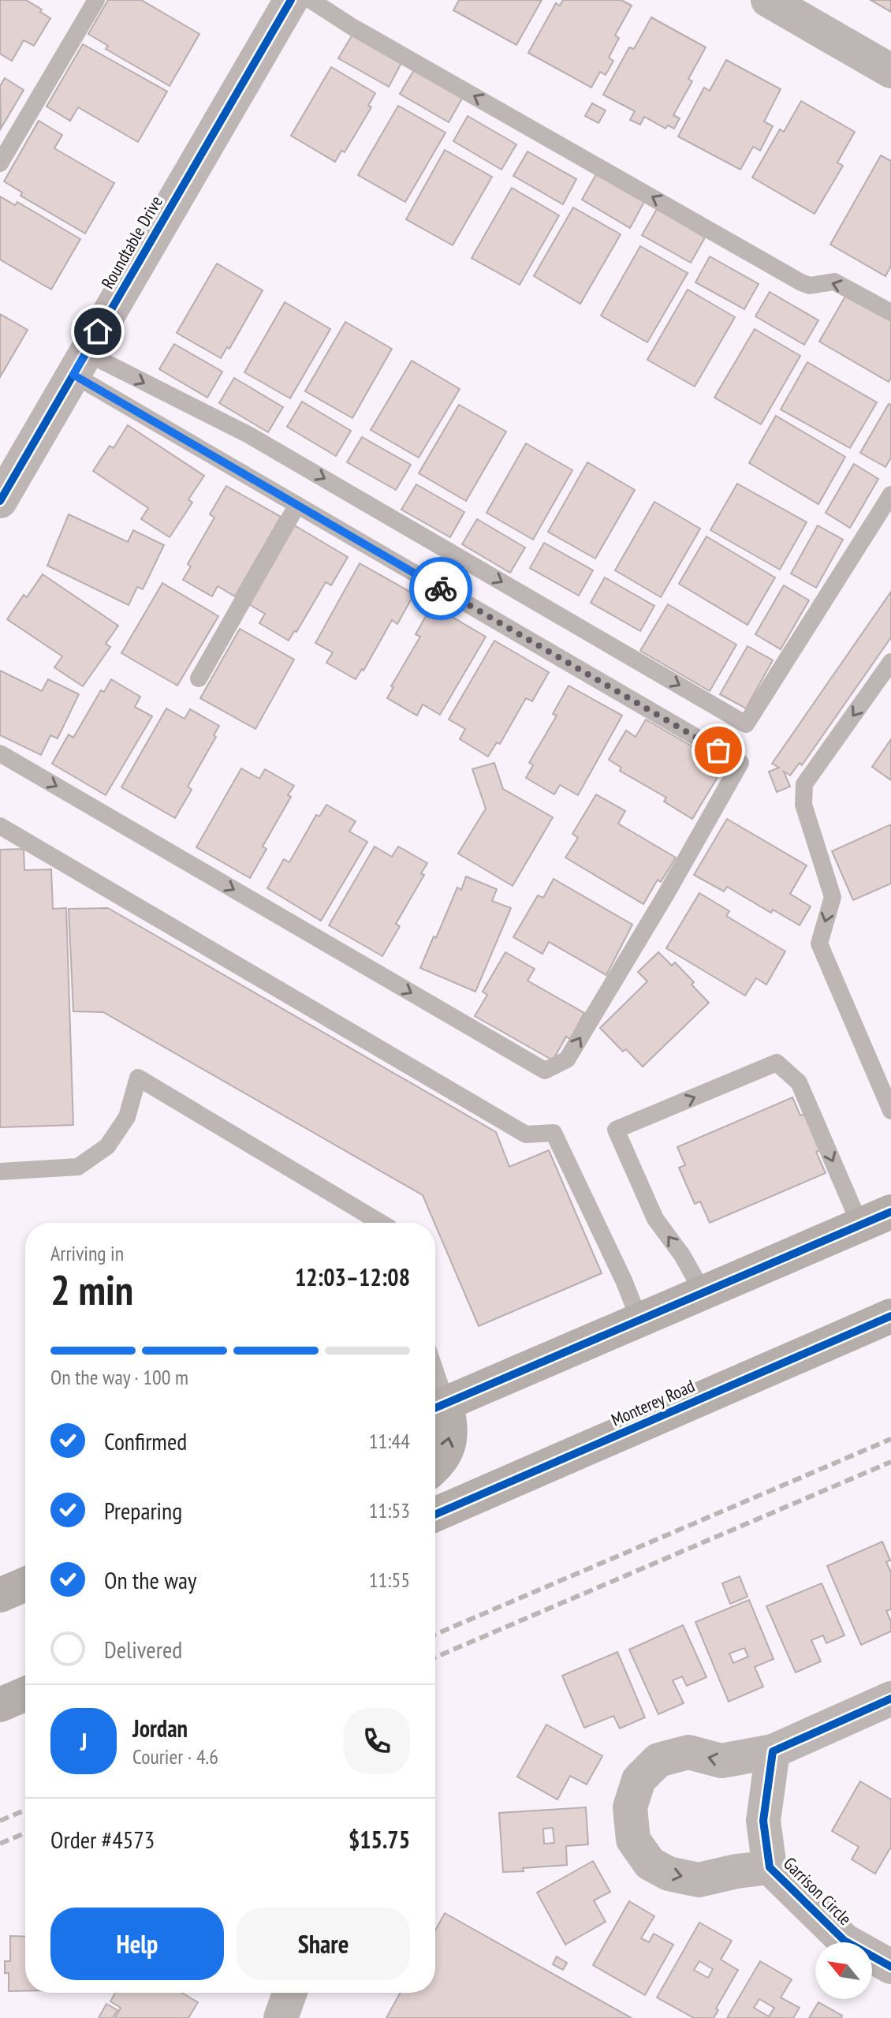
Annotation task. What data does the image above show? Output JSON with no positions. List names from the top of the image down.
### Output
{
  "streets": {
    "main road": ["Monterey Road"],
    "street": ["Roundtable Drive", "Garrison Circle"]
  },
  "north": "top left",
  "page": {
    "heading": ["2 min", "Arriving in", "12:03–12:08"],
    "panel": [
      "Jordan",
      "Courier · 4.6",
      "Order #4573",
      "$15.75"
    ],
    "bar": "On the way · 100 m",
    "list": [
      ["Confirmed", "11:44"],
      ["Preparing", "11:53"],
      ["On the way", "11:55"],
      "Delivered"
    ],
    "round": "J",
    "buttons": ["Help", "Share"]
  }
}
